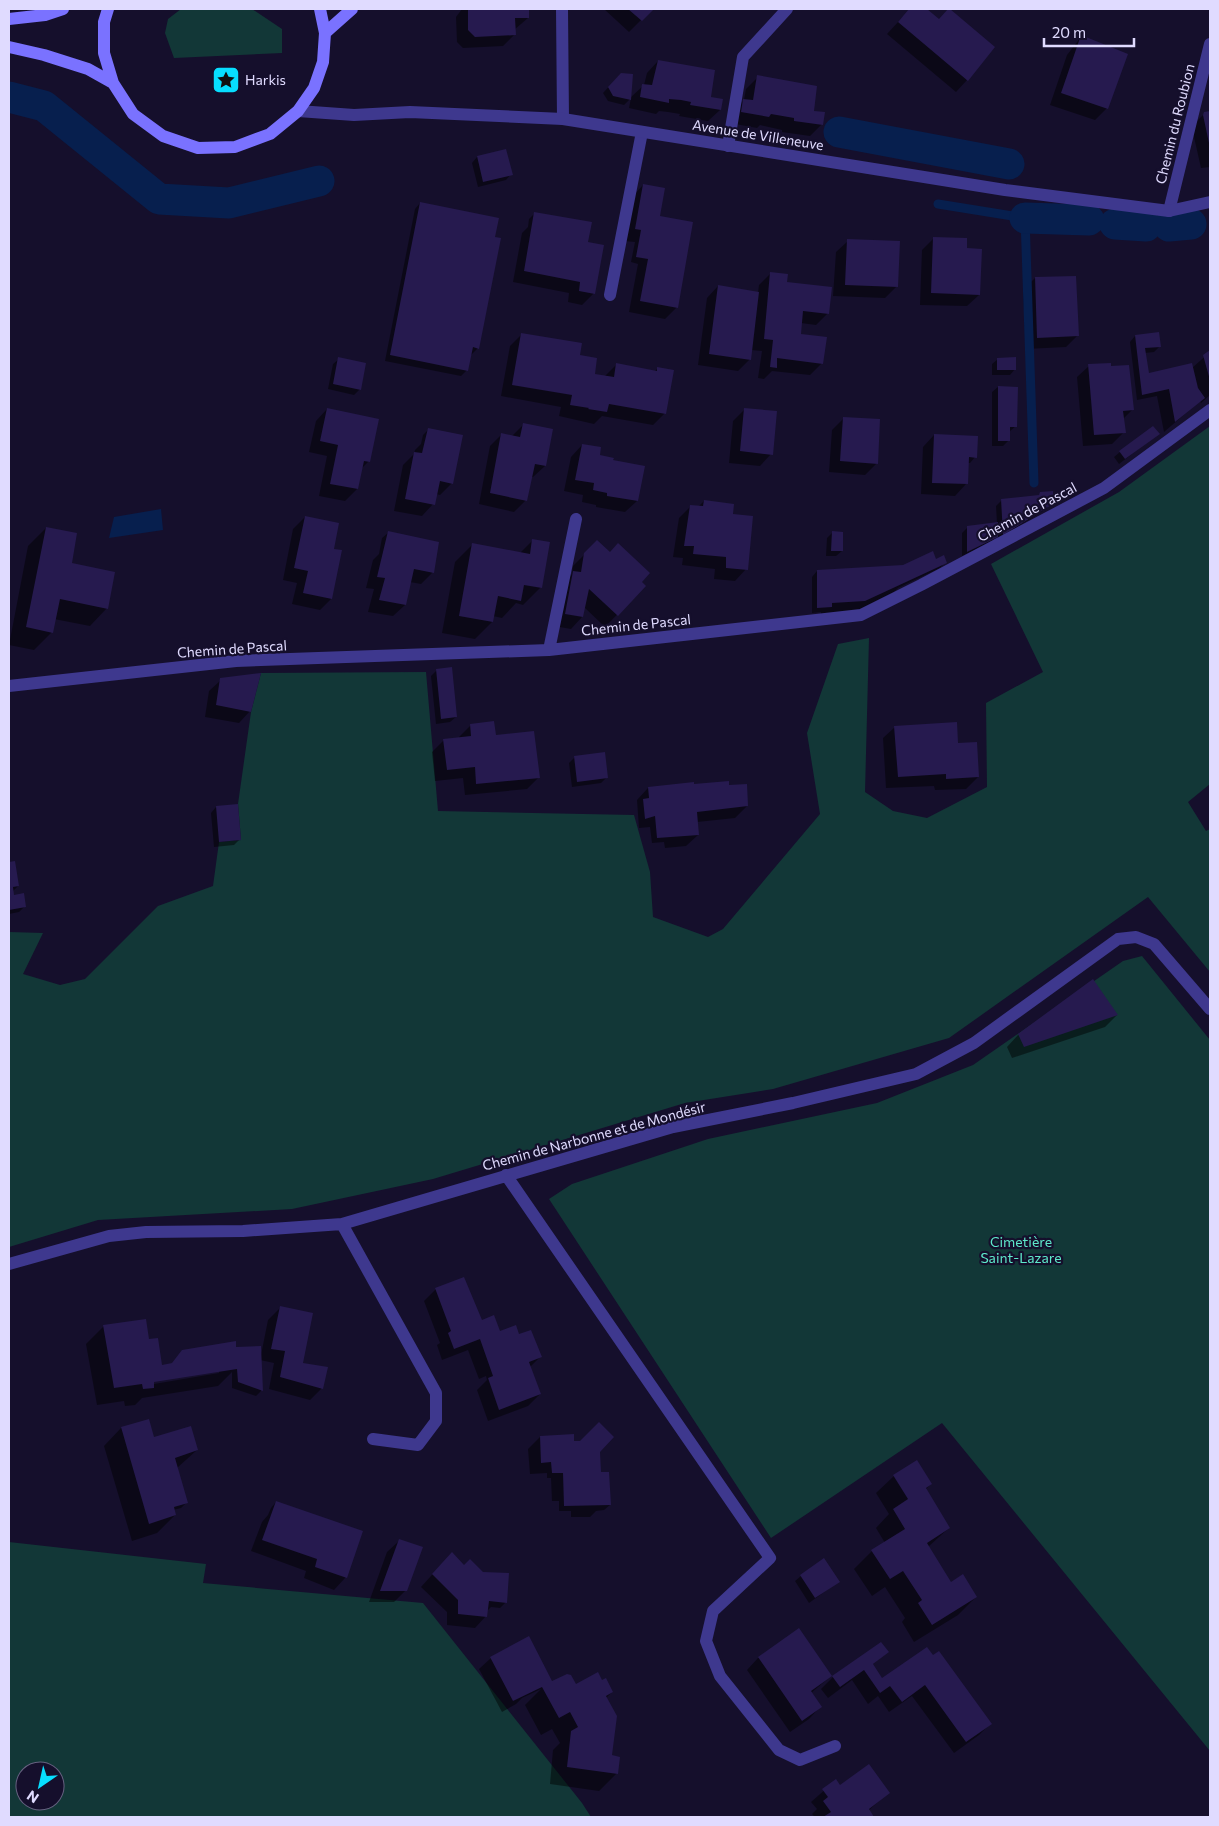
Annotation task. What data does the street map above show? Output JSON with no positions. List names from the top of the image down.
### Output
{
  "streets": {
    "street": [
      "Chemin du Roubion",
      "Avenue de Villeneuve",
      "Chemin de Pascal",
      "Chemin de Narbonne et de Mondésir"
    ]
  },
  "crossings": [
    ["Chemin du Roubion", "Avenue de Villeneuve"]
  ],
  "parks": ["Cimetière Saint-Lazare"],
  "places": {
    "place": ["Harkis"]
  },
  "scale_bar": "20 m",
  "north": "bottom left"
}
